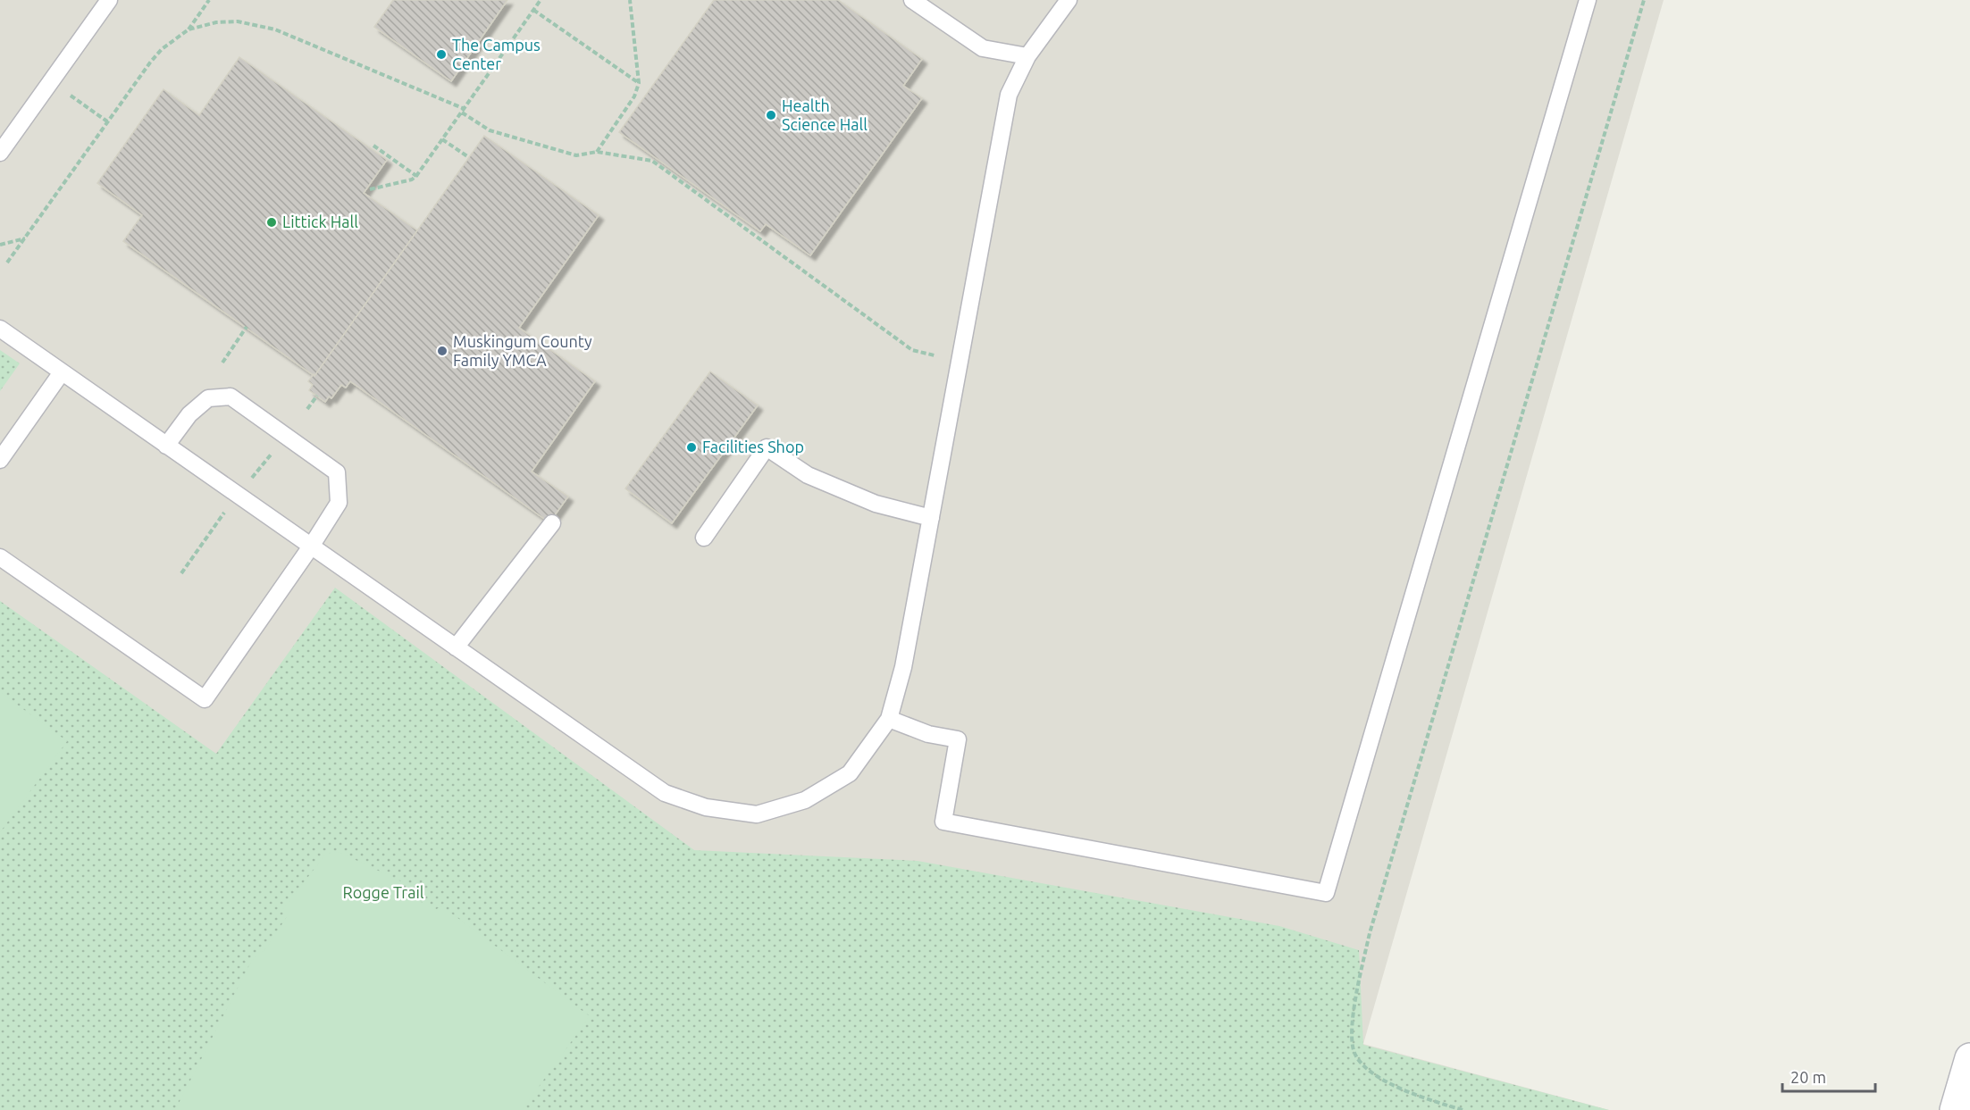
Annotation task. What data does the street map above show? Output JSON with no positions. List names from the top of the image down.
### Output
{
  "parks": ["Rogge Trail"],
  "places": [
    "The Campus Center",
    "Health Science Hall",
    "Littick Hall",
    "Muskingum County Family YMCA",
    "Facilities Shop"
  ],
  "scale_bar": "20 m"
}
